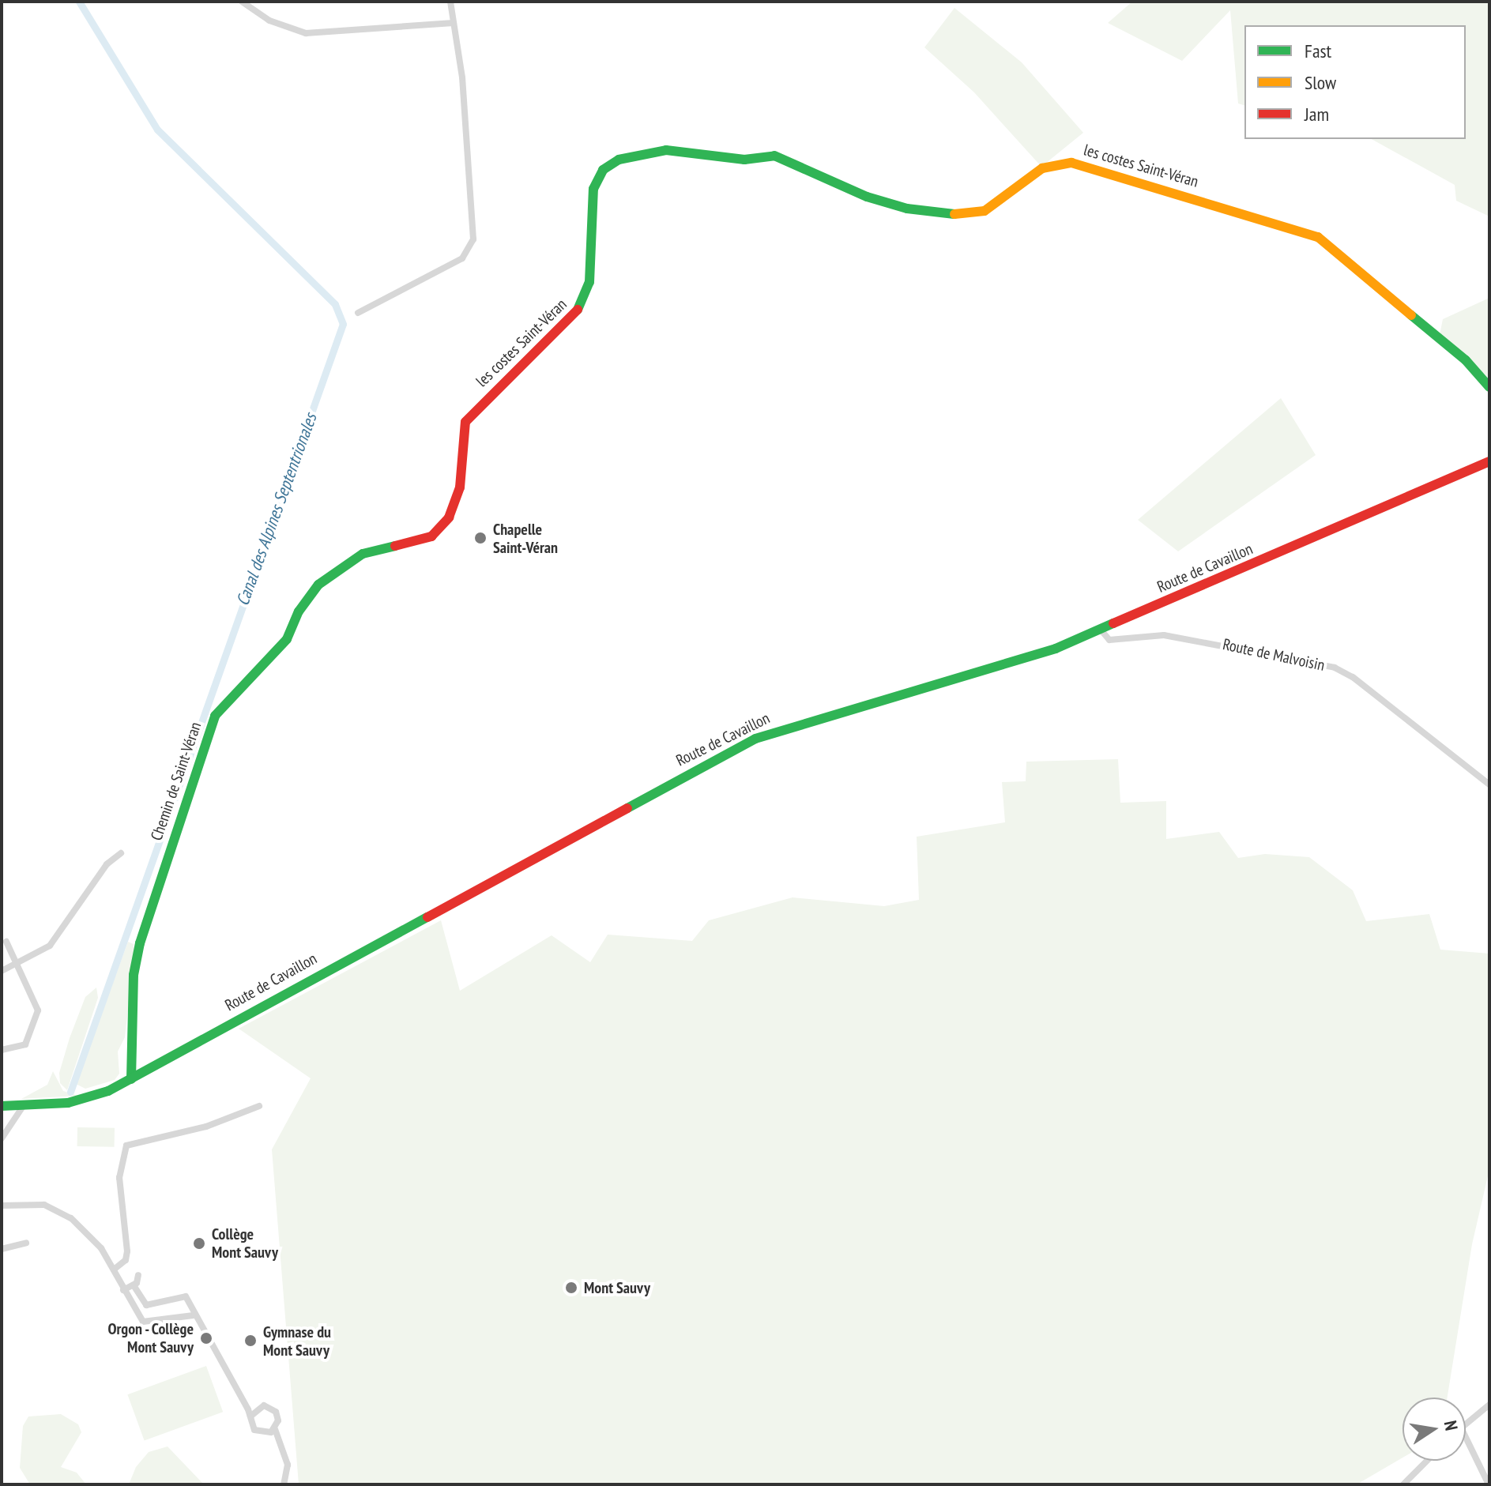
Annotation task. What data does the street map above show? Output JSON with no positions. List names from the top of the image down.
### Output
{
  "streets": {
    "street": [
      "les costes Saint-Véran",
      "Route de Cavaillon",
      "Route de Malvoisin",
      "Chemin de Saint-Véran"
    ]
  },
  "crossings": [
    ["les costes Saint-Véran", "Chemin de Saint-Véran"],
    ["Route de Cavaillon", "Route de Malvoisin"],
    ["Route de Cavaillon", "Chemin de Saint-Véran"]
  ],
  "water": ["Canal des Alpines Septentrionales"],
  "places": [
    "Chapelle Saint-Véran",
    "Collège Mont Sauvy",
    "Mont Sauvy",
    "Orgon - Collège Mont Sauvy",
    "Gymnase du Mont Sauvy"
  ],
  "legend": ["Fast", "Slow", "Jam"],
  "north": "right"
}
